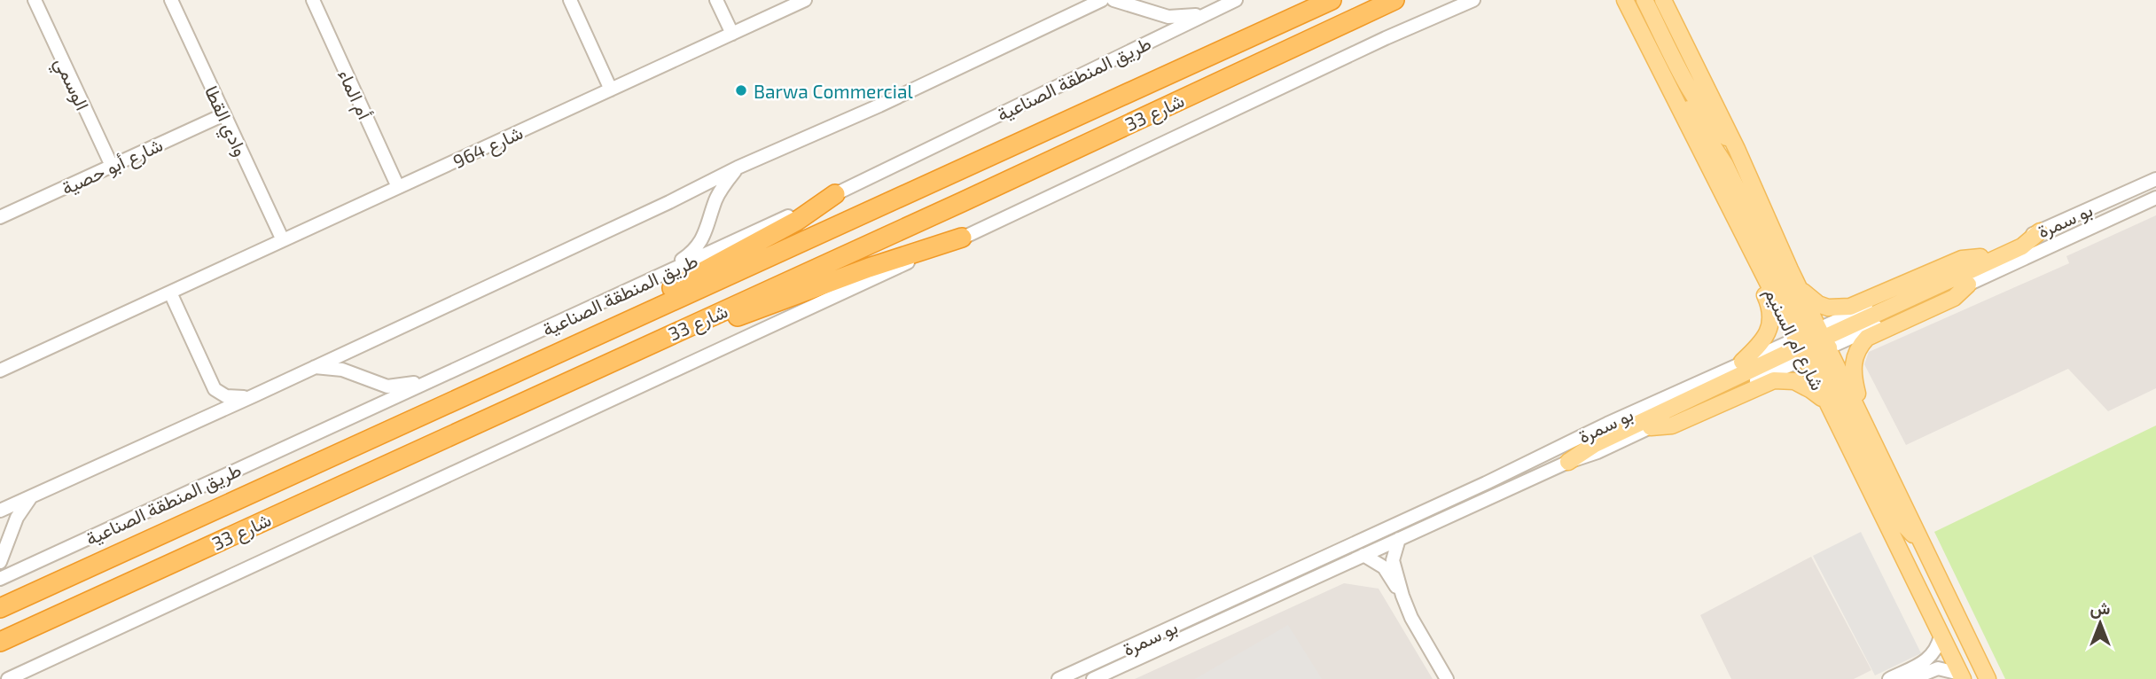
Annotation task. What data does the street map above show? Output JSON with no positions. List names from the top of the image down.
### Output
{
  "streets": {
    "highway": ["شارع 33"],
    "main road": ["شارع ام السنيم"],
    "street": [
      "طريق المنطقة الصناعية",
      "الوسمي",
      "أم الماء",
      "وادي القطا",
      "شارع 964",
      "شارع أبو حصية",
      "بو سمرة"
    ]
  },
  "crossings": [
    ["الوسمي", "شارع أبو حصية"],
    ["أم الماء", "شارع 964"],
    ["وادي القطا", "شارع 964"],
    ["وادي القطا", "شارع أبو حصية"],
    ["بو سمرة", "شارع ام السنيم"]
  ],
  "places": ["Barwa Commercial"],
  "north": "top"
}
